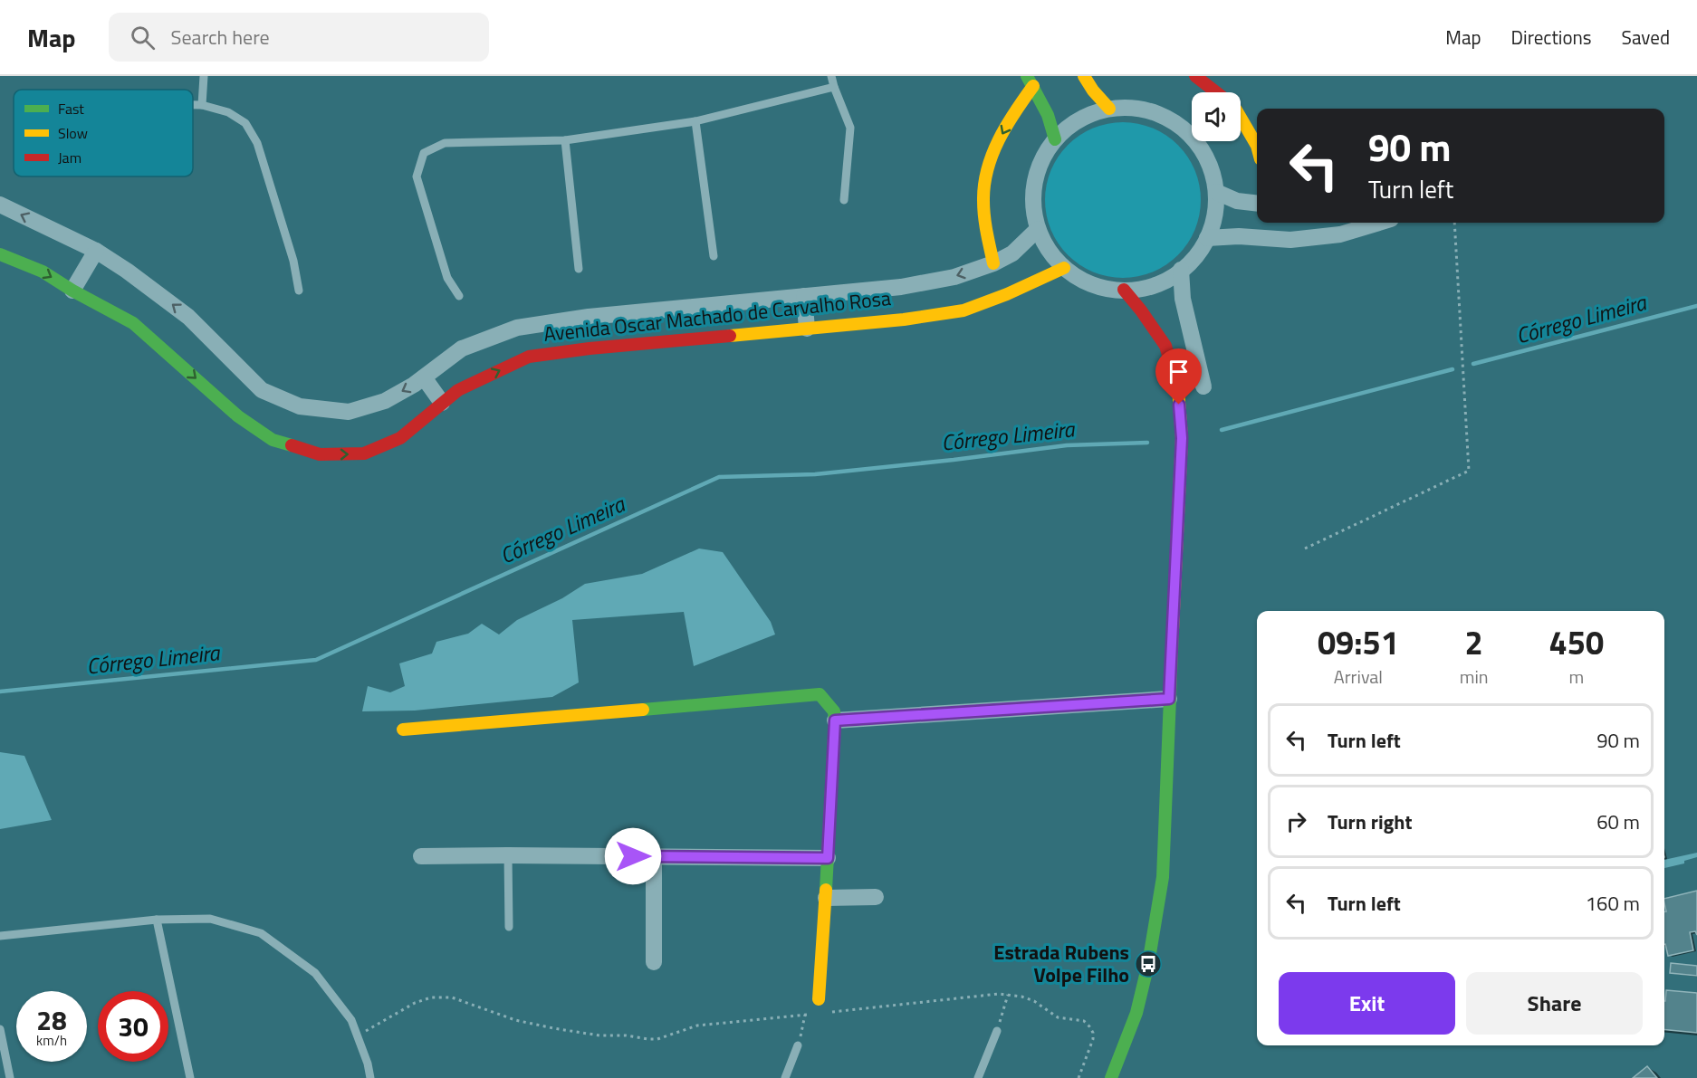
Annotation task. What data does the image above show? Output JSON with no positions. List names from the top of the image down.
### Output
{
  "streets": {
    "street": ["Avenida Oscar Machado de Carvalho Rosa"]
  },
  "water": ["Córrego Limeira"],
  "places": {
    "bus stop": ["Estrada Rubens Volpe Filho"]
  },
  "legend": ["Fast", "Slow", "Jam"],
  "page": {
    "header": "Map",
    "search": "Search here",
    "nav": ["Map", "Directions", "Saved"],
    "turn": ["90 m", "Turn left"],
    "eta": [
      "09:51",
      "Arrival",
      "2",
      "min",
      "450",
      "m"
    ],
    "list": [
      {
        "name": "Turn left",
        "value": "90 m"
      },
      {
        "name": "Turn right",
        "value": "60 m"
      },
      {
        "name": "Turn left",
        "value": "160 m"
      }
    ],
    "buttons": ["Exit", "Share"],
    "speed": "28 km/h",
    "limit": "30"
  }
}
